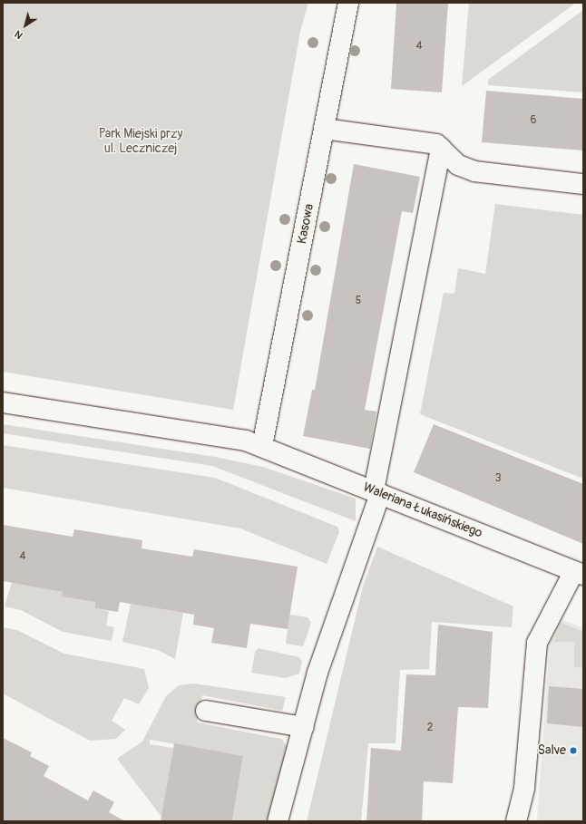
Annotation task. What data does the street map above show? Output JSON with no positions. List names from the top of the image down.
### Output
{
  "streets": {
    "street": ["Kasowa", "Waleriana Łukasińskiego"]
  },
  "crossings": [
    ["Kasowa", "Waleriana Łukasińskiego"]
  ],
  "parks": ["Park Miejski przy ul. Leczniczej"],
  "places": ["Salve"],
  "house_numbers": [
    "4",
    "6",
    "5",
    "3",
    "4",
    "2"
  ],
  "north": "bottom left"
}
